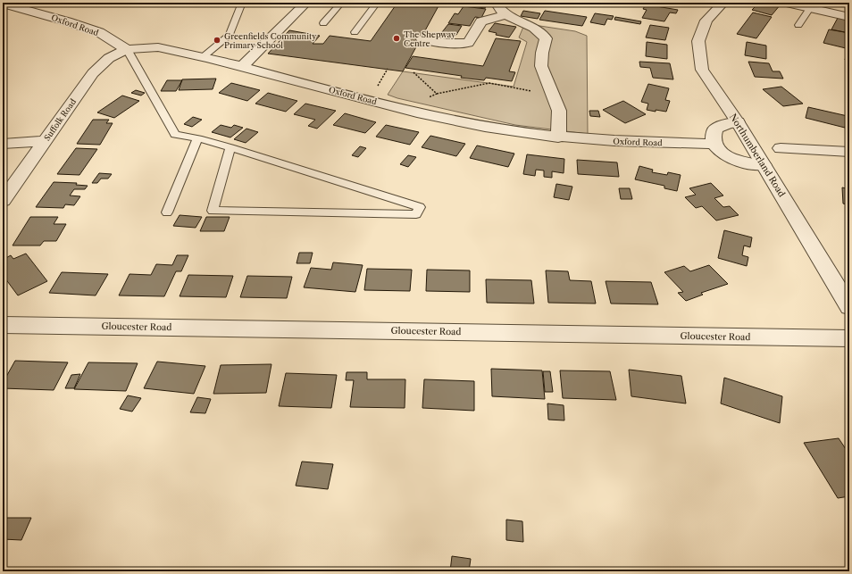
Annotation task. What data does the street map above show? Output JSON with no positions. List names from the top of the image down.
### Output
{
  "streets": {
    "street": [
      "Oxford Road",
      "Suffolk Road",
      "Northumberland Road",
      "Gloucester Road"
    ]
  },
  "crossings": [
    ["Oxford Road", "Suffolk Road"]
  ],
  "places": ["The Shepway Centre", "Greenfields Community Primary School"]
}
